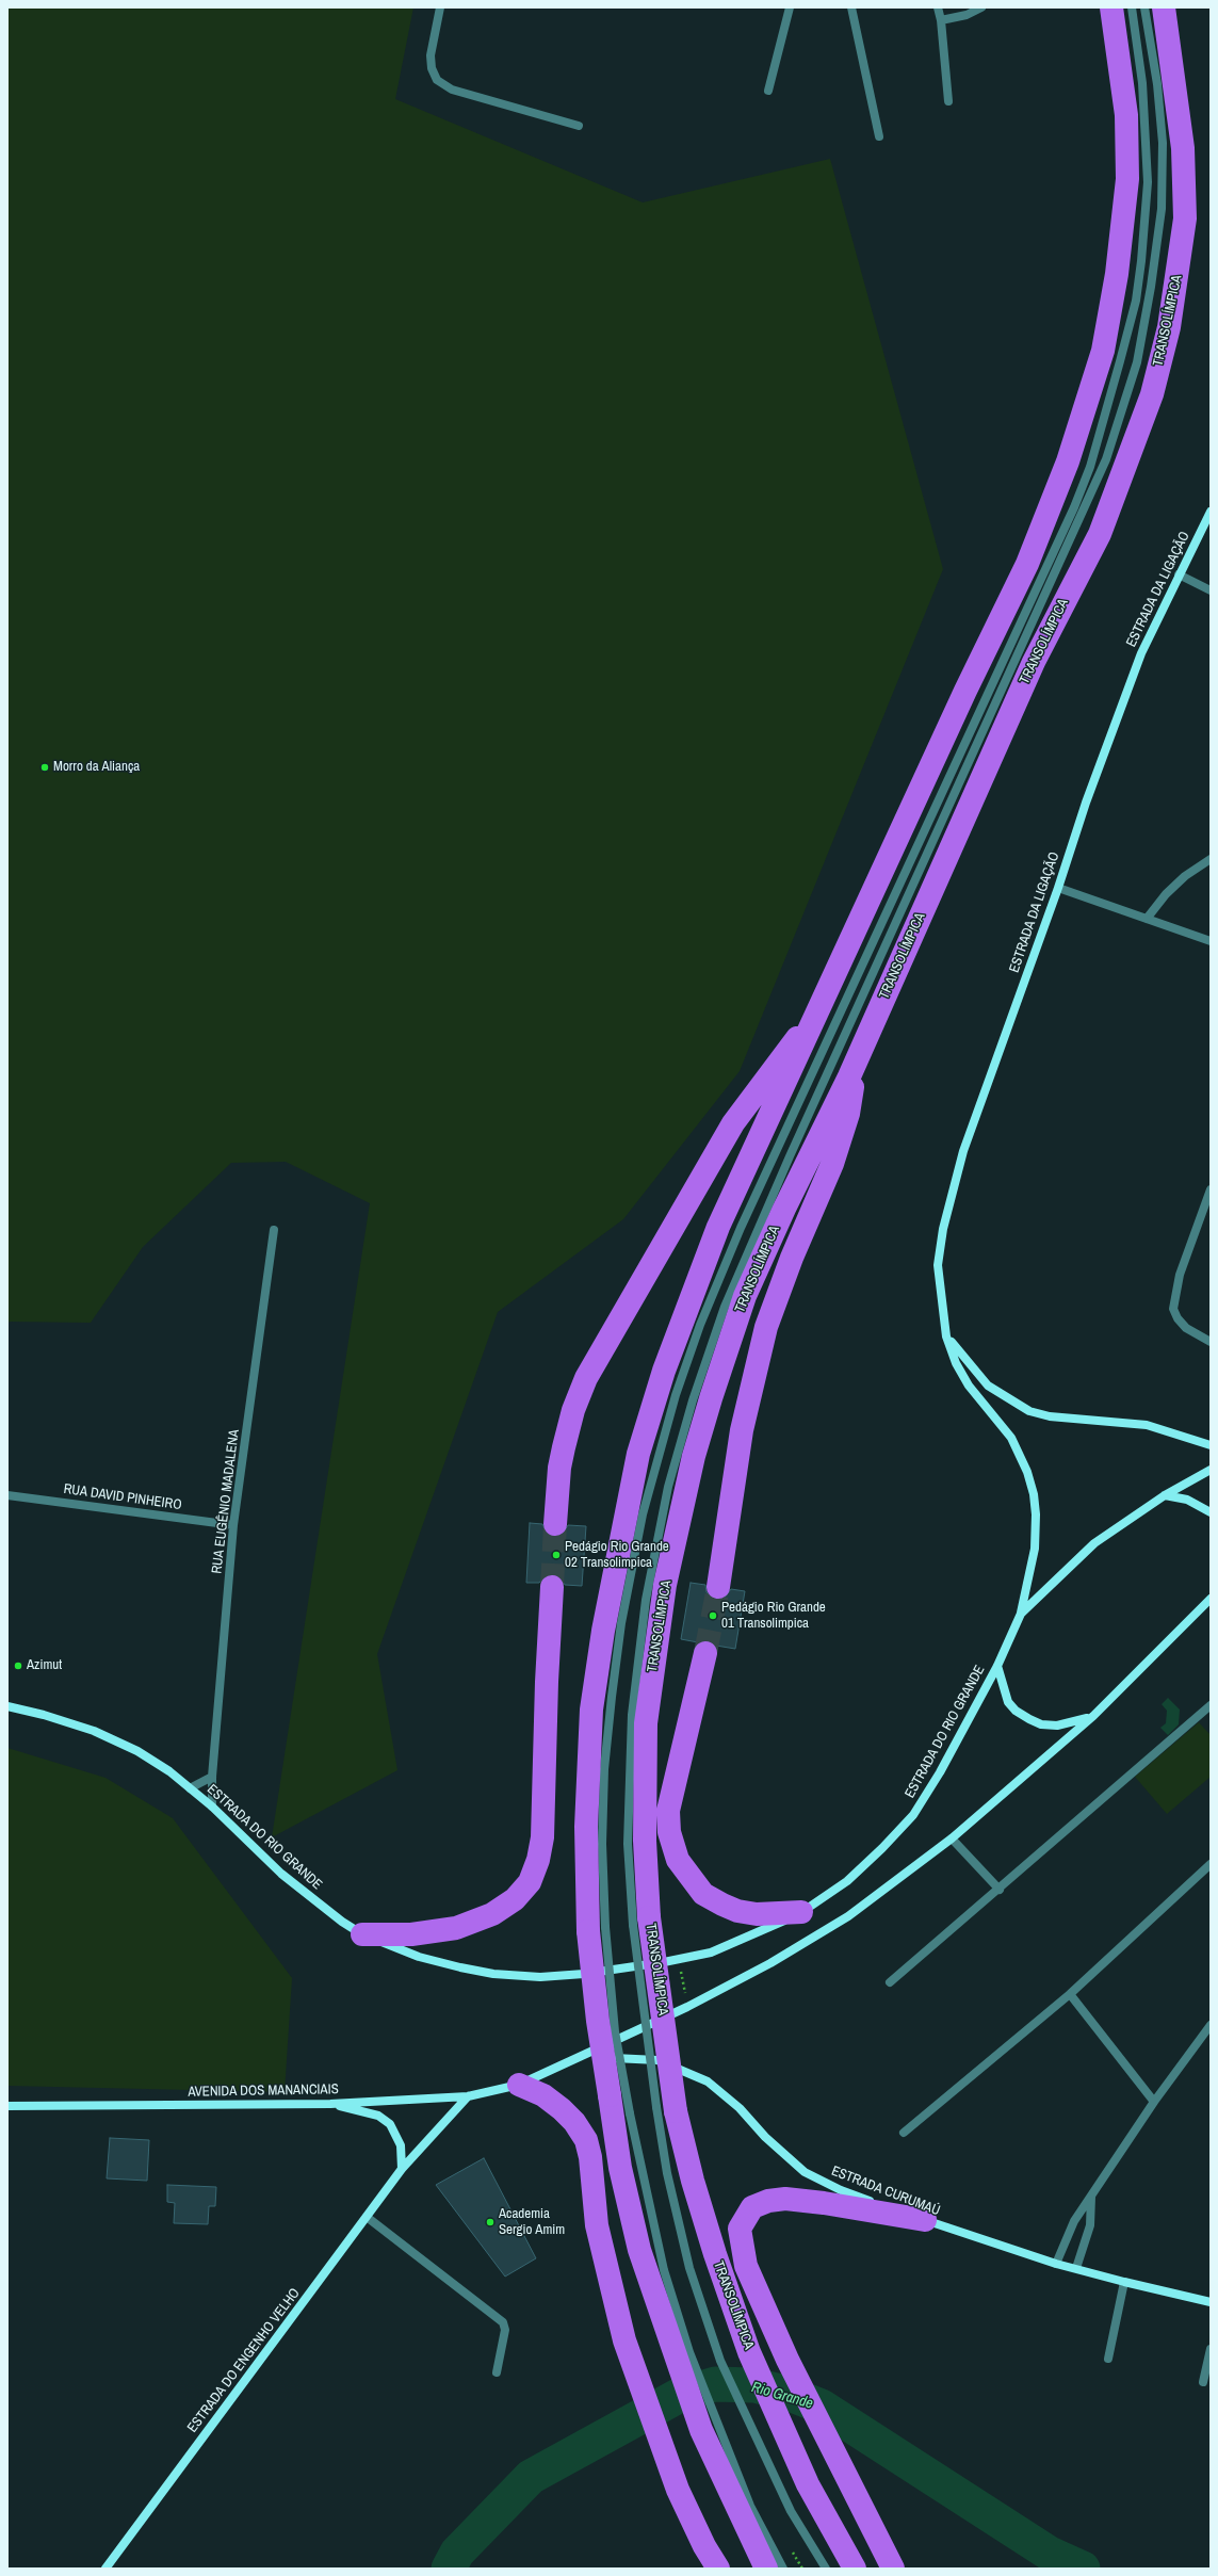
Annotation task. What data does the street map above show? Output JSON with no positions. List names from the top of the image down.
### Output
{
  "streets": {
    "highway": ["TRANSOLÍMPICA"],
    "main road": [
      "ESTRADA DA LIGAÇÃO",
      "ESTRADA DO RIO GRANDE",
      "AVENIDA DOS MANANCIAIS",
      "ESTRADA CURUMAÚ",
      "ESTRADA DO ENGENHO VELHO"
    ],
    "street": ["RUA DAVID PINHEIRO", "RUA EUGÊNIO MADALENA"]
  },
  "crossings": [
    ["ESTRADA DA LIGAÇÃO", "ESTRADA DO RIO GRANDE"],
    ["RUA DAVID PINHEIRO", "RUA EUGÊNIO MADALENA"],
    ["RUA EUGÊNIO MADALENA", "ESTRADA DO RIO GRANDE"],
    ["AVENIDA DOS MANANCIAIS", "ESTRADA DO ENGENHO VELHO"]
  ],
  "water": ["Rio Grande"],
  "places": [
    "Morro da Aliança",
    "Pedágio Rio Grande 02 Transolimpica",
    "Pedágio Rio Grande 01 Transolimpica",
    "Azimut",
    "Academia Sergio Amim"
  ]
}
